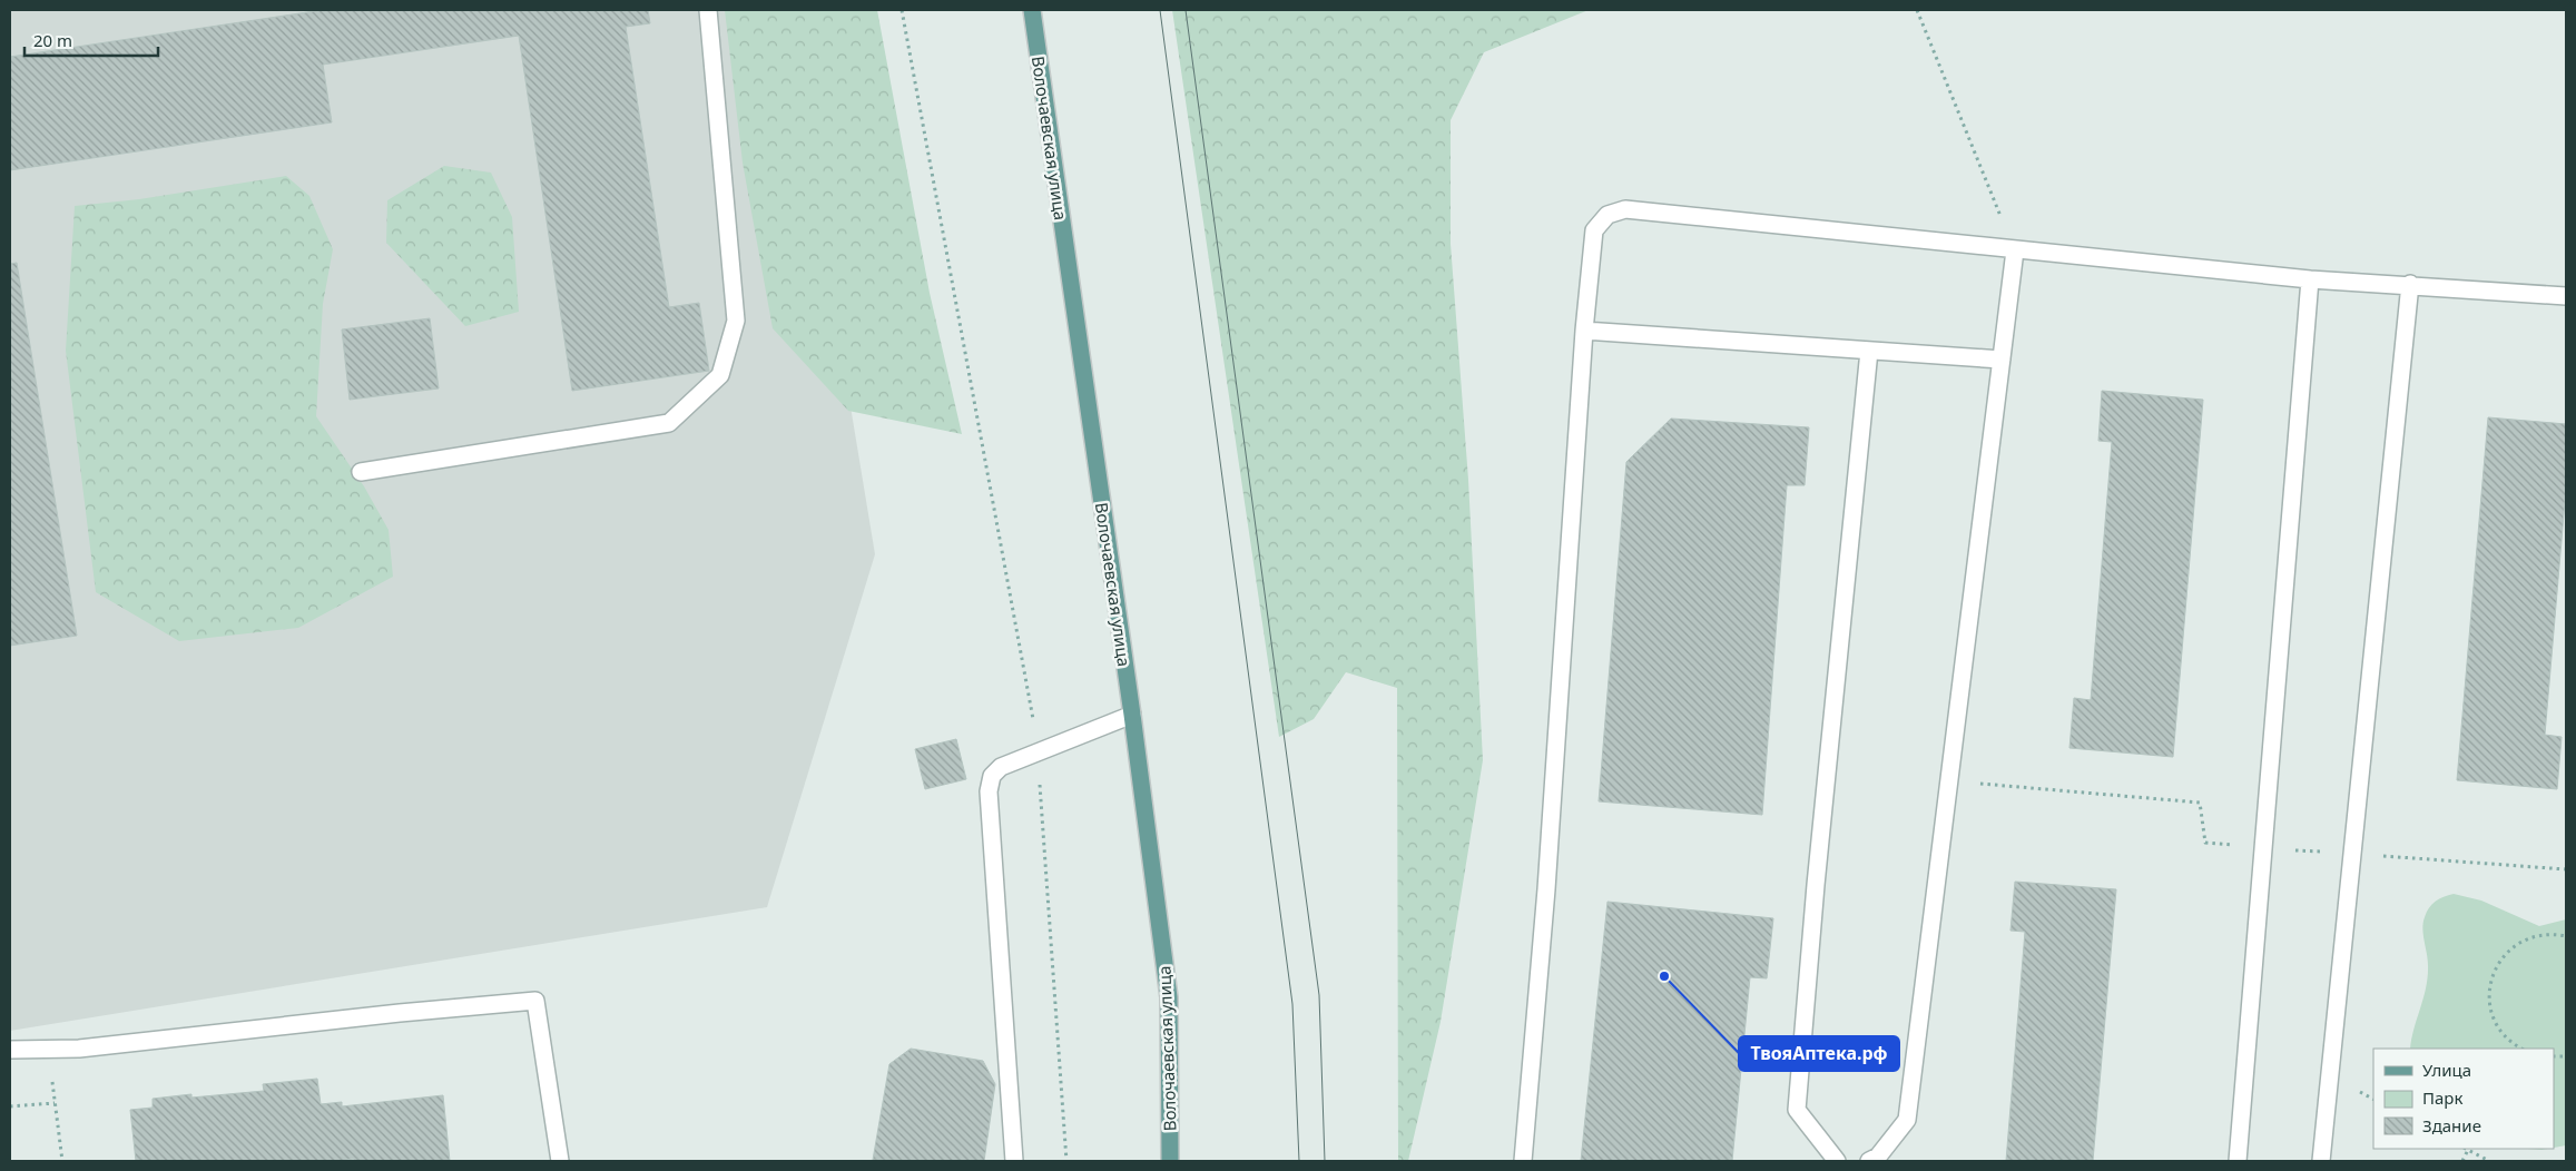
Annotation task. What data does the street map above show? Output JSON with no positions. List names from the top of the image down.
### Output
{
  "streets": {
    "main road": ["Волочаевская улица"]
  },
  "places": ["ТвояАптека.рф"],
  "legend": ["Улица", "Парк", "Здание"],
  "scale_bar": "20 m"
}
